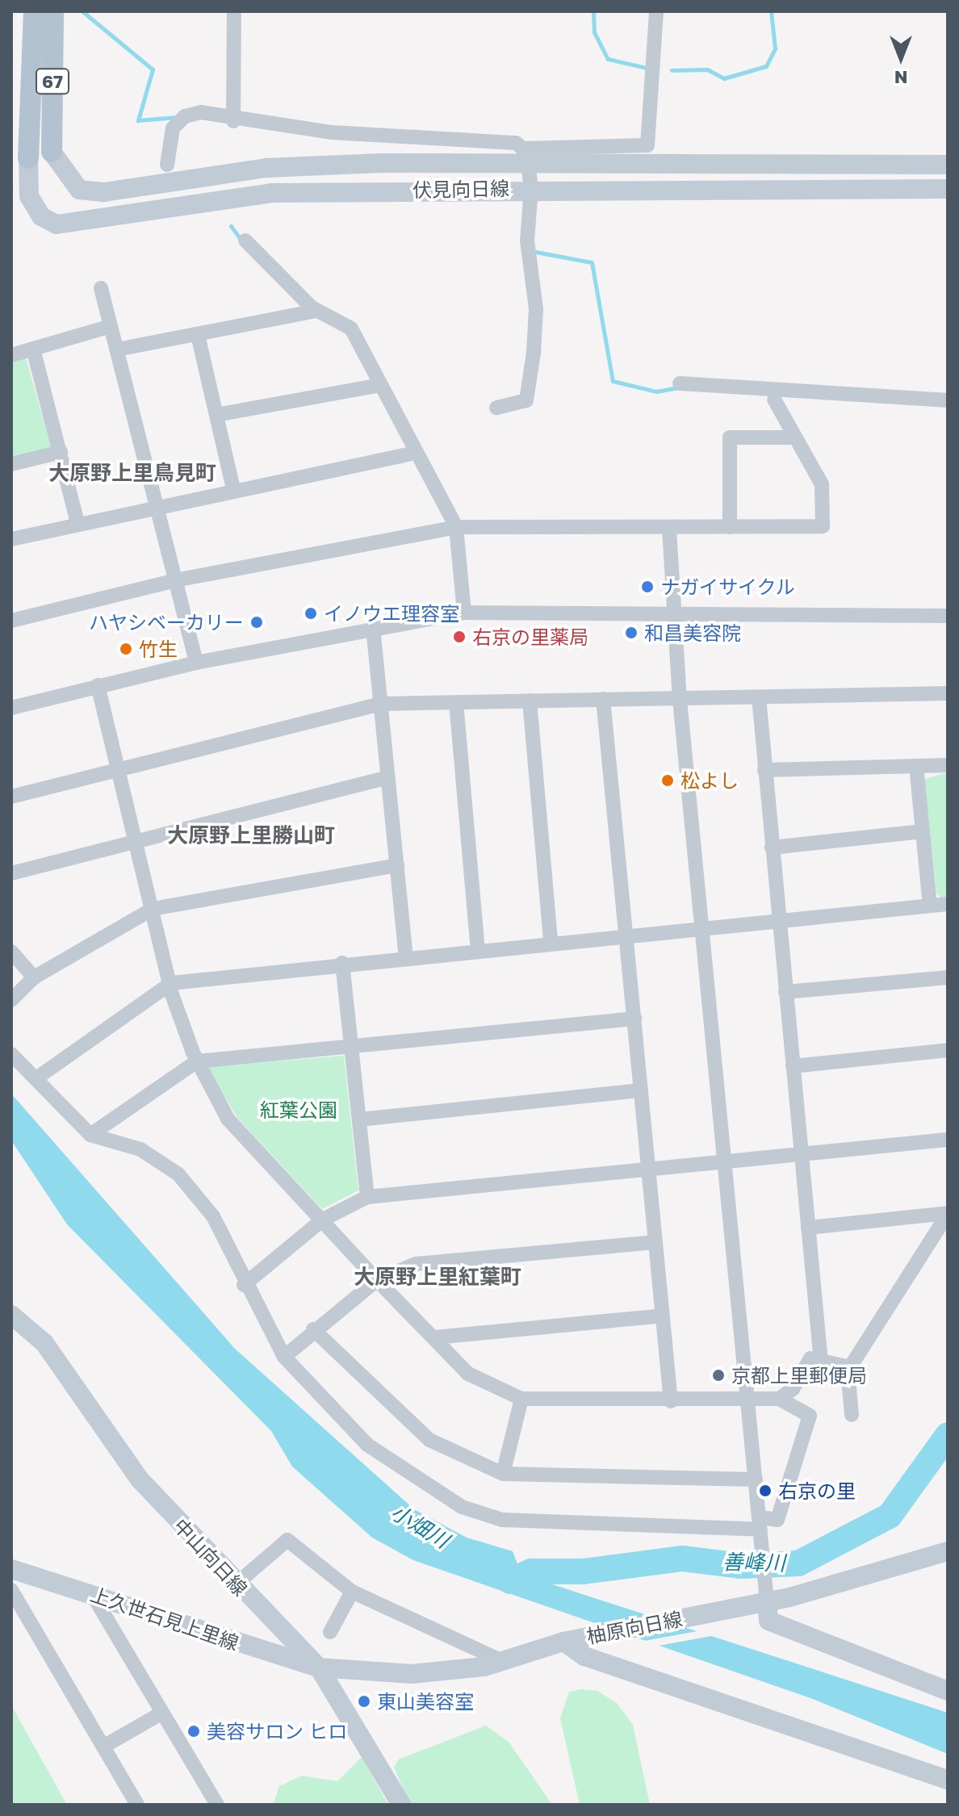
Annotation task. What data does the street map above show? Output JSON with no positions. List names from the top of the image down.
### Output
{
  "streets": {
    "main road": ["67"],
    "street": [
      "伏見向日線",
      "中山向日線",
      "上久世石見上里線",
      "柚原向日線"
    ]
  },
  "crossings": [
    ["67", "伏見向日線"],
    ["中山向日線", "上久世石見上里線"],
    ["中山向日線", "柚原向日線"],
    ["上久世石見上里線", "柚原向日線"]
  ],
  "districts": ["大原野上里鳥見町", "大原野上里勝山町", "大原野上里紅葉町"],
  "water": ["小畑川", "善峰川"],
  "parks": ["紅葉公園"],
  "places": [
    "ナガイサイクル",
    "イノウエ理容室",
    "ハヤシベーカリー",
    "和昌美容院",
    "右京の里薬局",
    "竹生",
    "松よし",
    "京都上里郵便局",
    "右京の里",
    "東山美容室",
    "美容サロン ヒロ"
  ],
  "north": "bottom"
}
